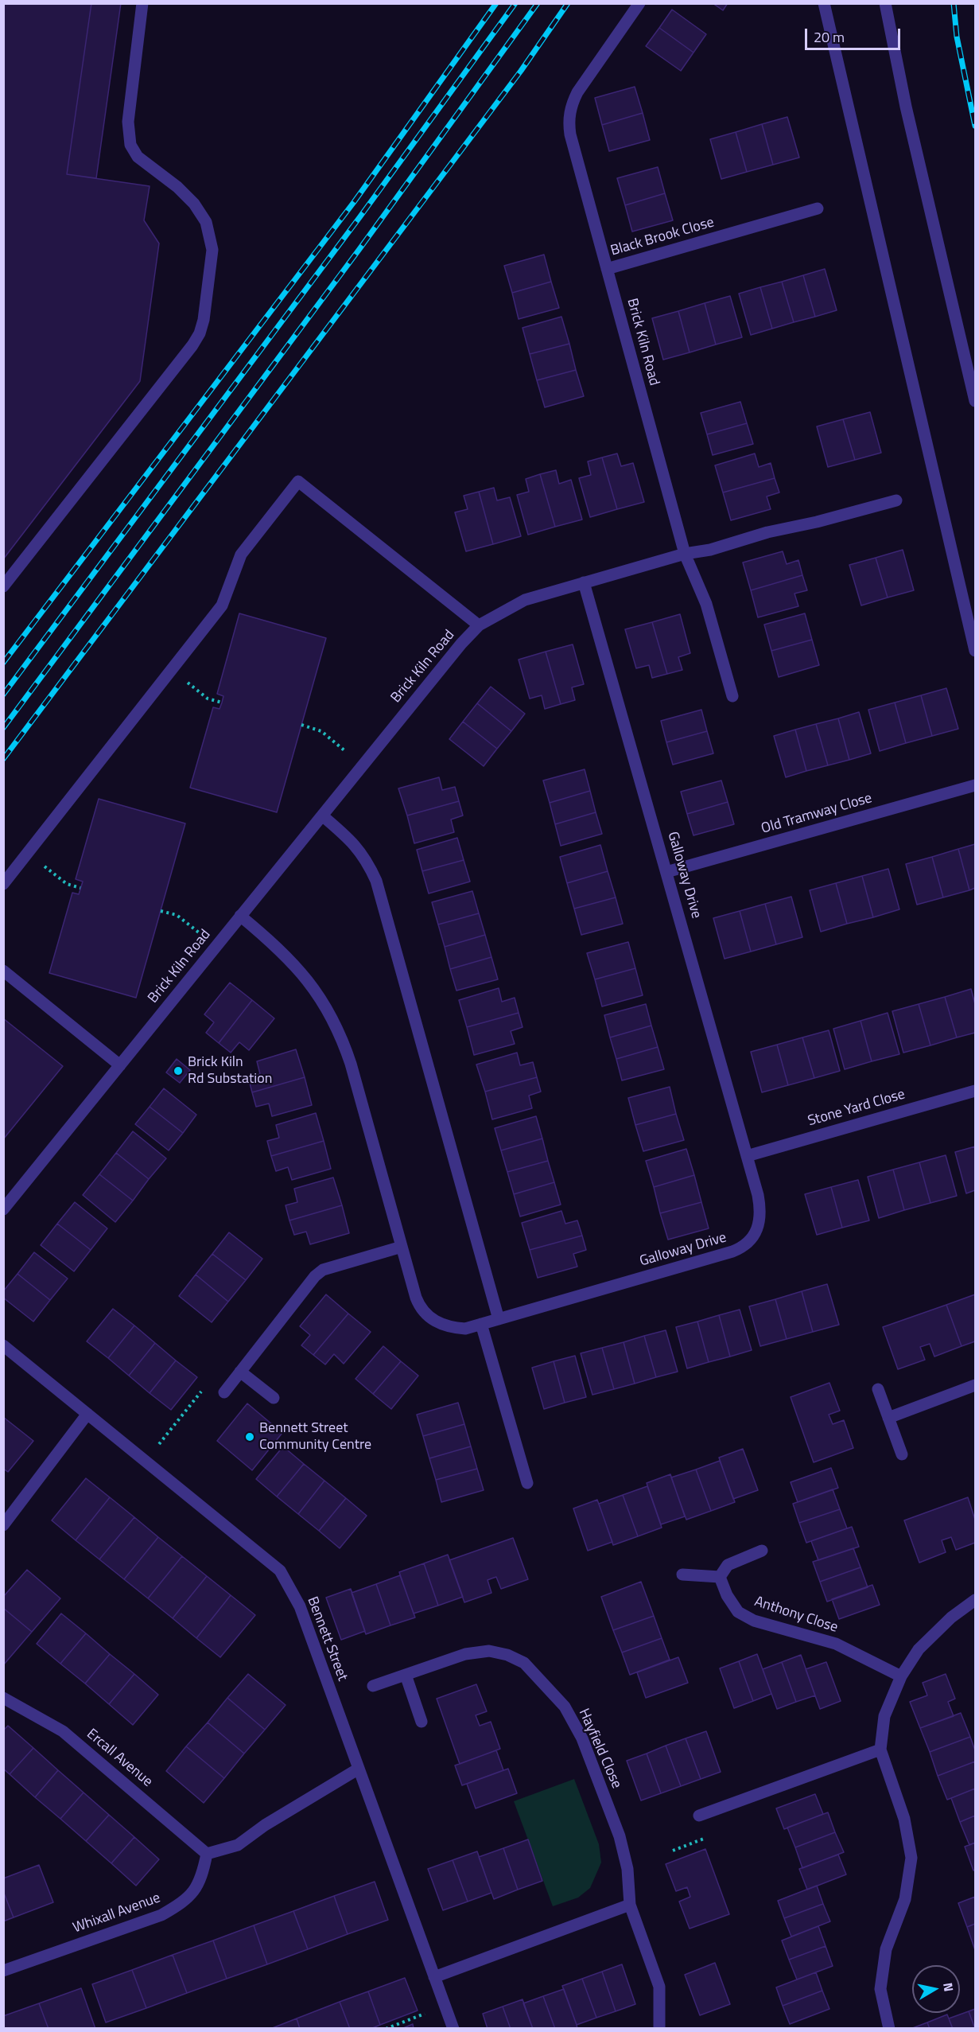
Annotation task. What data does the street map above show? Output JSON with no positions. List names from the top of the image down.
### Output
{
  "streets": {
    "street": [
      "Black Brook Close",
      "Brick Kiln Road",
      "Old Tramway Close",
      "Galloway Drive",
      "Stone Yard Close",
      "Anthony Close",
      "Bennett Street",
      "Hayfield Close",
      "Ercall Avenue",
      "Whixall Avenue"
    ]
  },
  "crossings": [
    ["Black Brook Close", "Brick Kiln Road"],
    ["Brick Kiln Road", "Galloway Drive"],
    ["Old Tramway Close", "Galloway Drive"],
    ["Galloway Drive", "Stone Yard Close"],
    ["Ercall Avenue", "Whixall Avenue"]
  ],
  "places": ["Brick Kiln Rd Substation", "Bennett Street Community Centre"],
  "scale_bar": "20 m",
  "north": "right"
}
